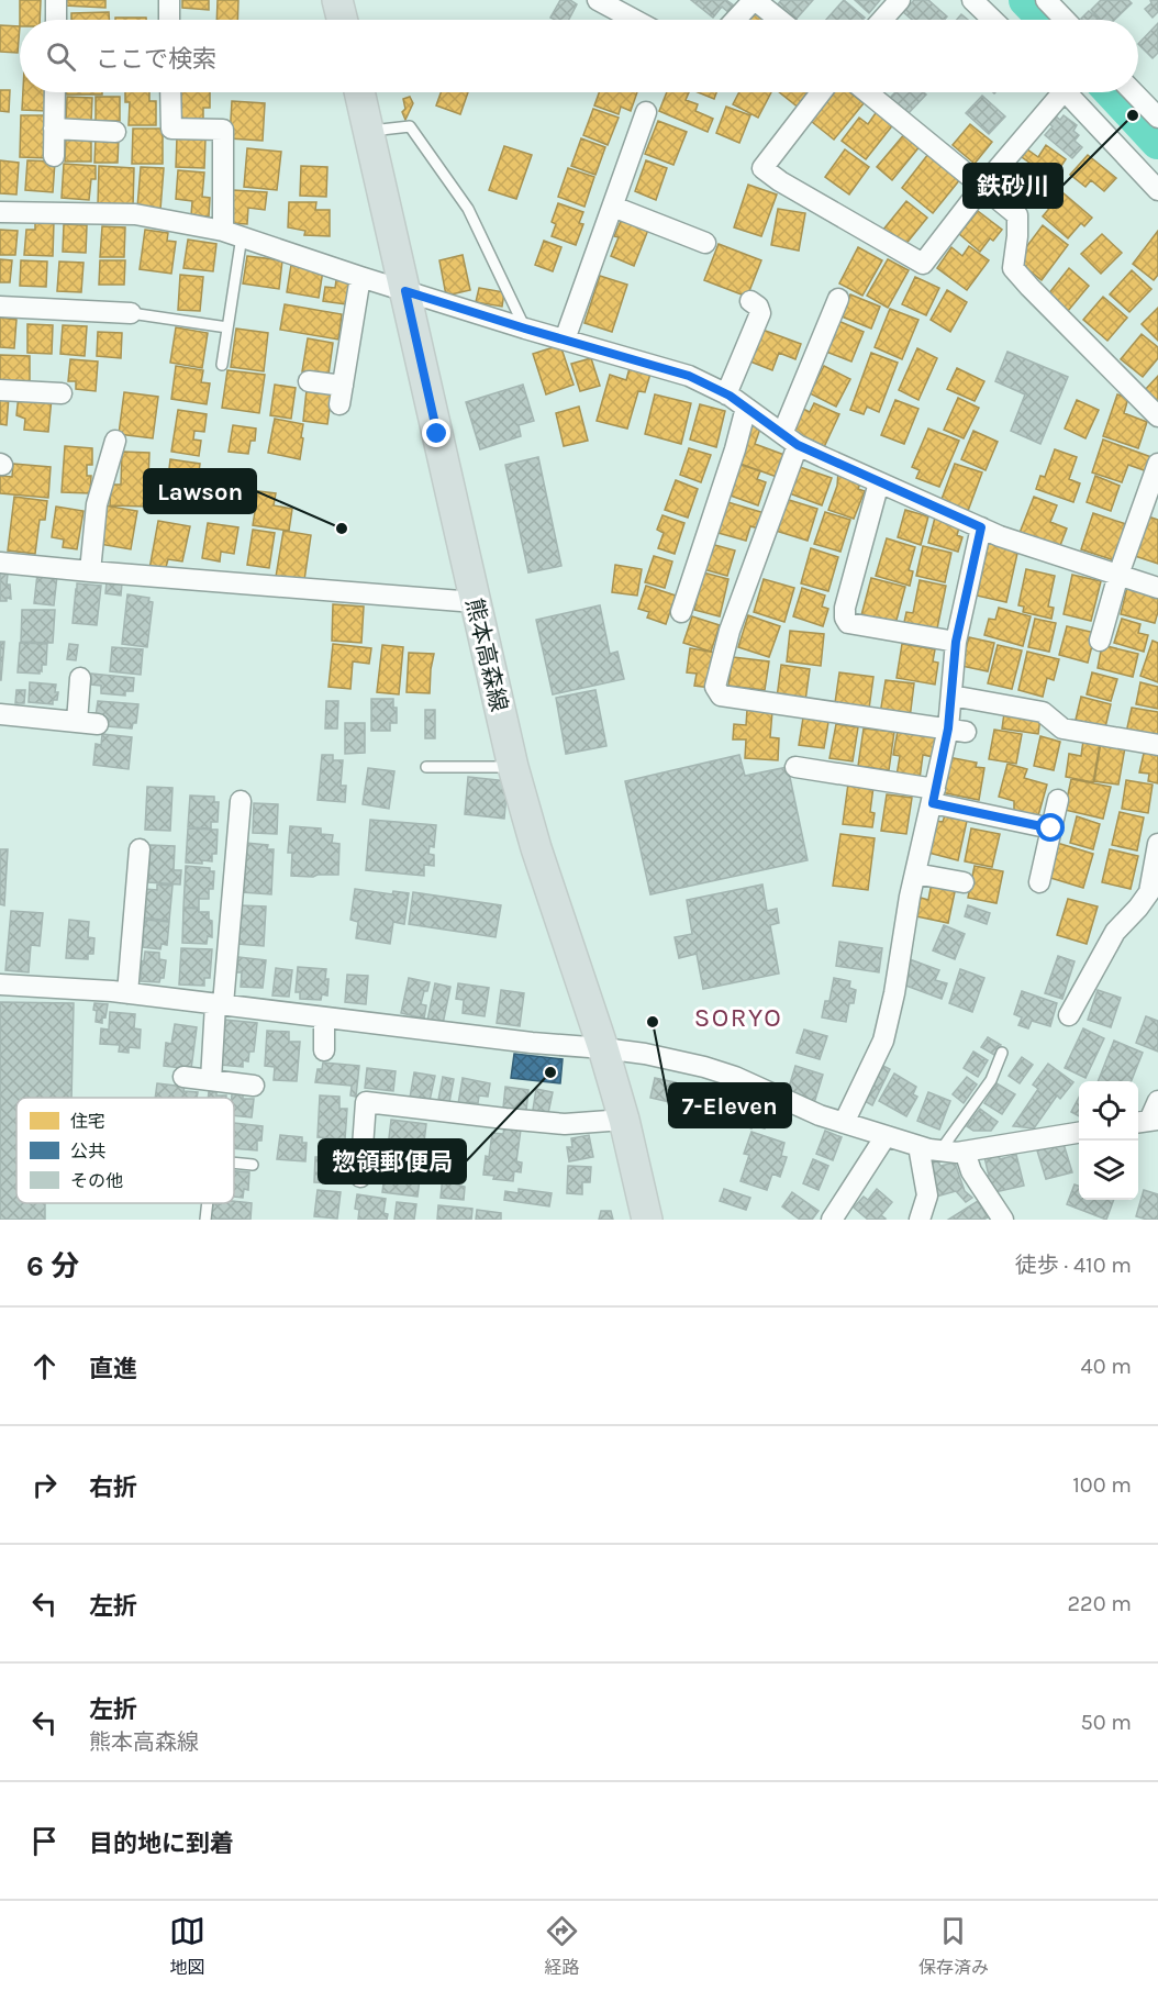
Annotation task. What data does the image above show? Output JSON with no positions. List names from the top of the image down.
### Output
{
  "streets": {
    "main road": ["熊本高森線"]
  },
  "districts": ["SORYO"],
  "places": [
    "鉄砂川",
    "Lawson",
    "7-Eleven",
    "惣領郵便局"
  ],
  "legend": ["住宅", "公共", "その他"],
  "page": {
    "search": "ここで検索",
    "heading": ["6 分", "徒歩 · 410 m"],
    "list": [
      ["直進", "40 m"],
      ["右折", "100 m"],
      ["左折", "220 m"],
      ["左折", "熊本高森線", "50 m"],
      "目的地に到着"
    ],
    "nav": ["地図", "経路", "保存済み"]
  }
}
